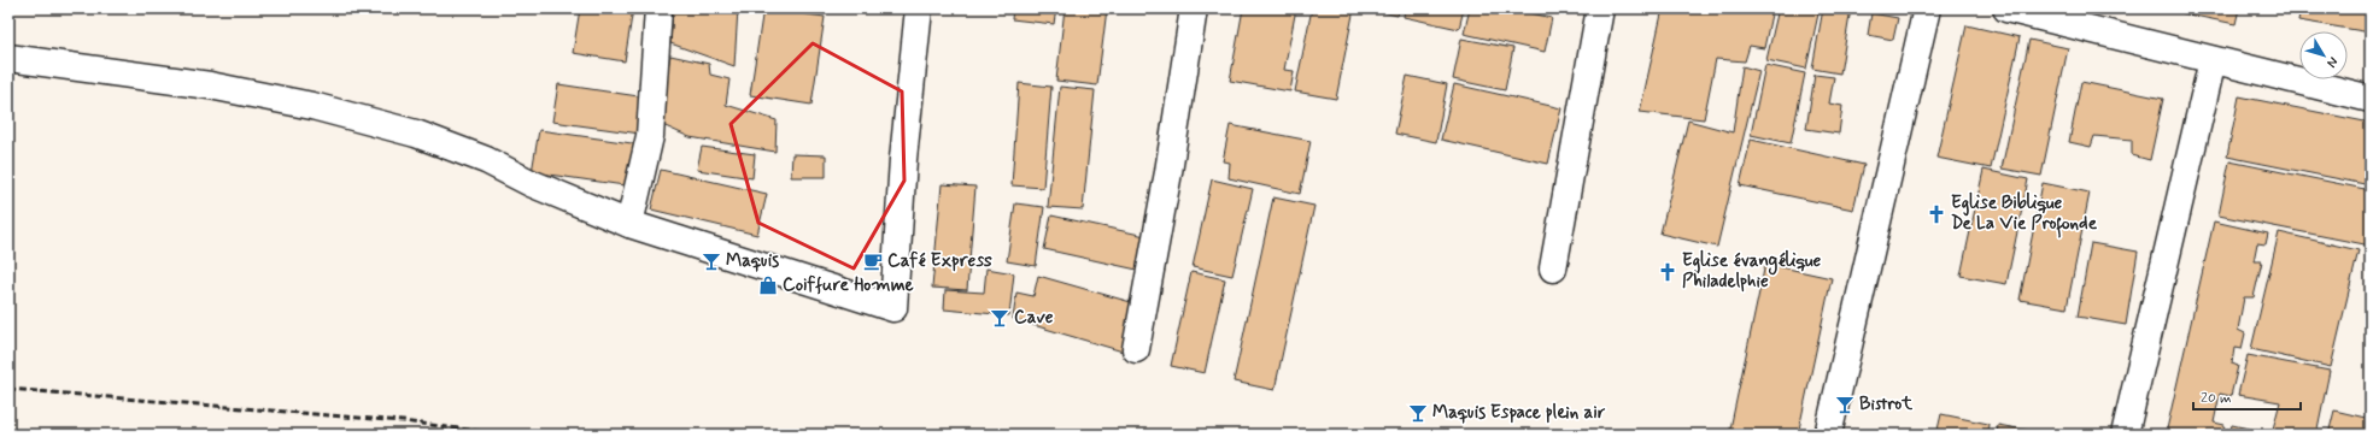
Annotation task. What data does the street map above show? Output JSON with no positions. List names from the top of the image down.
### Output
{
  "places": {
    "church": ["Eglise Biblique De La Vie Profonde", "Eglise évangélique Philadelphie"],
    "bar": [
      "Maquis",
      "Cave",
      "Bistrot",
      "Maquis Espace plein air"
    ],
    "cafe": ["Café Express"],
    "shop": ["Coiffure Homme"]
  },
  "scale_bar": "20 m",
  "north": "bottom right"
}
